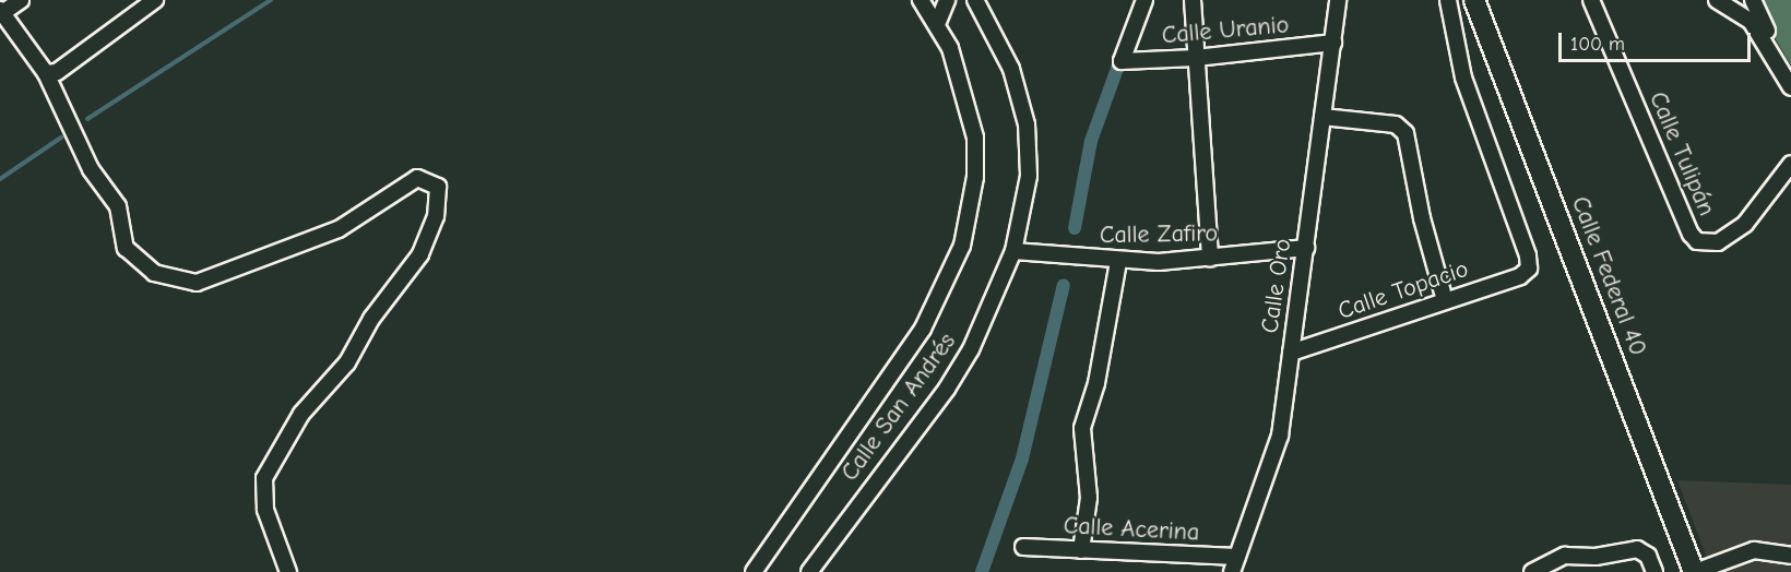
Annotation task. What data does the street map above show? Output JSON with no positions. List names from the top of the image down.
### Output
{
  "streets": {
    "main road": ["Calle Federal 40"],
    "street": [
      "Calle Uranio",
      "Calle Tulipán",
      "Calle Zafiro",
      "Calle Oro",
      "Calle Topacio",
      "Calle San Andrés",
      "Calle Acerina"
    ]
  },
  "crossings": [
    ["Calle Uranio", "Calle Oro"],
    ["Calle Zafiro", "Calle Oro"],
    ["Calle Zafiro", "Calle San Andrés"],
    ["Calle Oro", "Calle Topacio"],
    ["Calle Oro", "Calle Acerina"]
  ],
  "scale_bar": "100 m"
}
